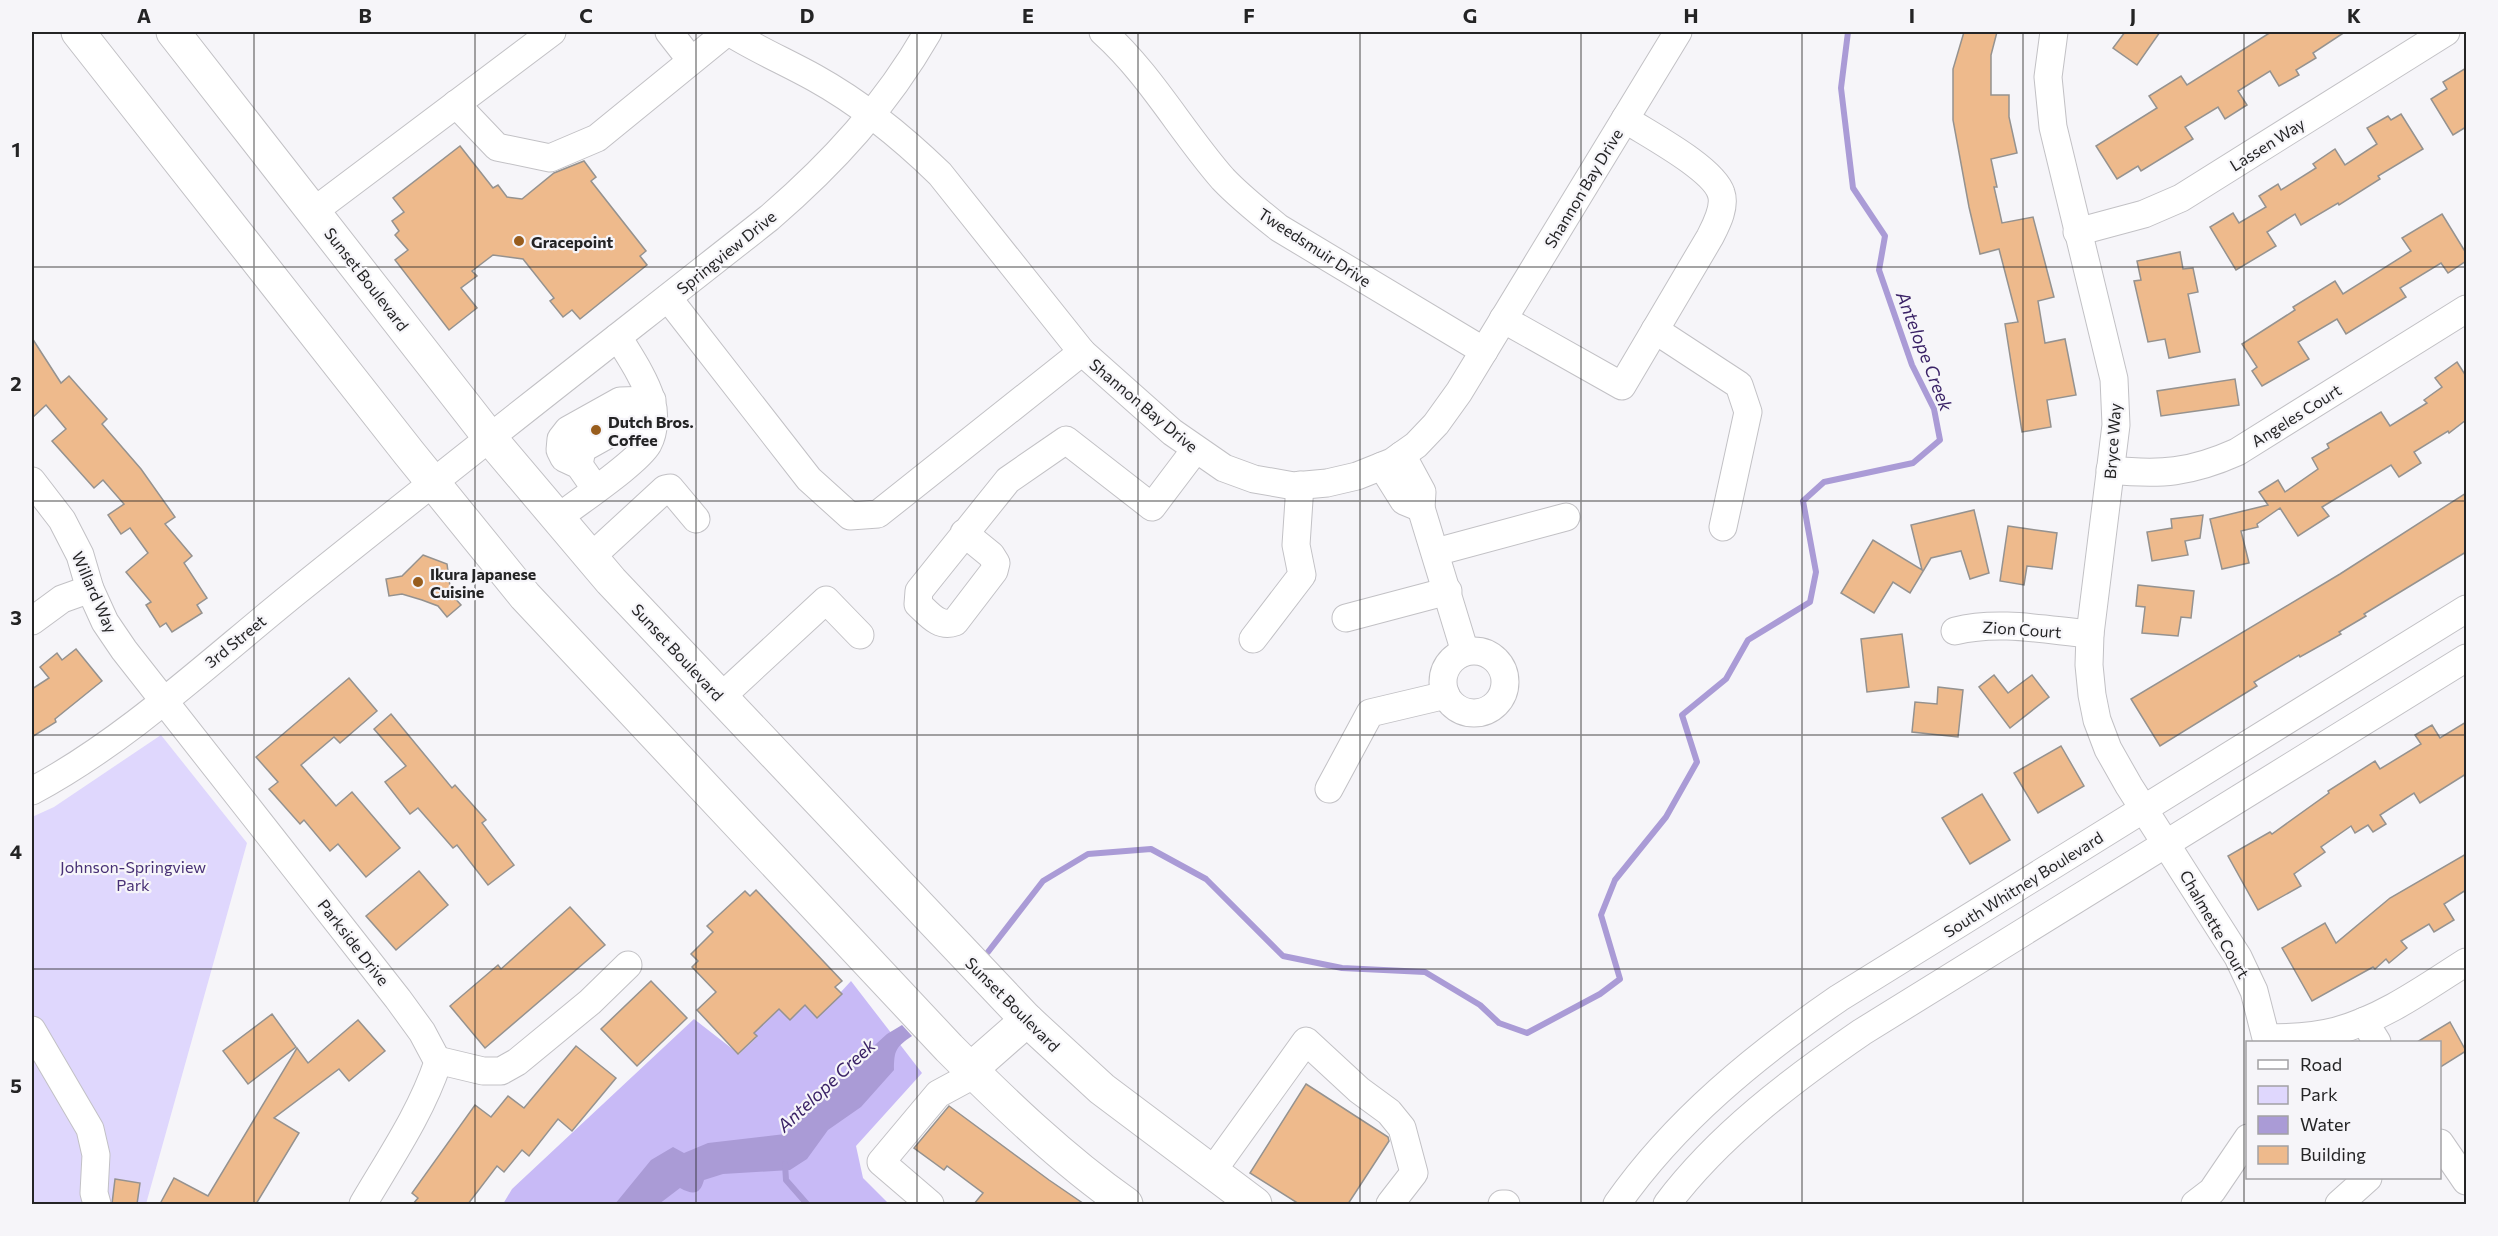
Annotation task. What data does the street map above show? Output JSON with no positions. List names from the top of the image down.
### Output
{
  "streets": {
    "main road": ["Sunset Boulevard"],
    "street": [
      "Lassen Way",
      "Shannon Bay Drive",
      "Tweedsmuir Drive",
      "Springview Drive",
      "Angeles Court",
      "Bryce Way",
      "Willard Way",
      "Zion Court",
      "3rd Street",
      "South Whitney Boulevard",
      "Chalmette Court",
      "Parkside Drive"
    ]
  },
  "crossings": [
    ["Lassen Way", "Bryce Way"],
    ["Shannon Bay Drive", "Tweedsmuir Drive"],
    ["Shannon Bay Drive", "Springview Drive"],
    ["Springview Drive", "Sunset Boulevard"],
    ["Springview Drive", "3rd Street"],
    ["Sunset Boulevard", "3rd Street"],
    ["Angeles Court", "Bryce Way"],
    ["Bryce Way", "Zion Court"],
    ["Bryce Way", "South Whitney Boulevard"],
    ["Bryce Way", "Chalmette Court"],
    ["Willard Way", "3rd Street"],
    ["Willard Way", "Parkside Drive"],
    ["3rd Street", "Parkside Drive"],
    ["South Whitney Boulevard", "Chalmette Court"]
  ],
  "water": ["Antelope Creek"],
  "parks": ["Johnson-Springview Park"],
  "places": ["Gracepoint", "Dutch Bros. Coffee", "Ikura Japanese Cuisine"],
  "legend": [
    "Road",
    "Park",
    "Water",
    "Building"
  ],
  "grid": {
    "columns": [
      "A",
      "B",
      "C",
      "D",
      "E",
      "F",
      "G",
      "H",
      "I",
      "J",
      "K"
    ],
    "rows": [
      "1",
      "2",
      "3",
      "4",
      "5"
    ]
  }
}
